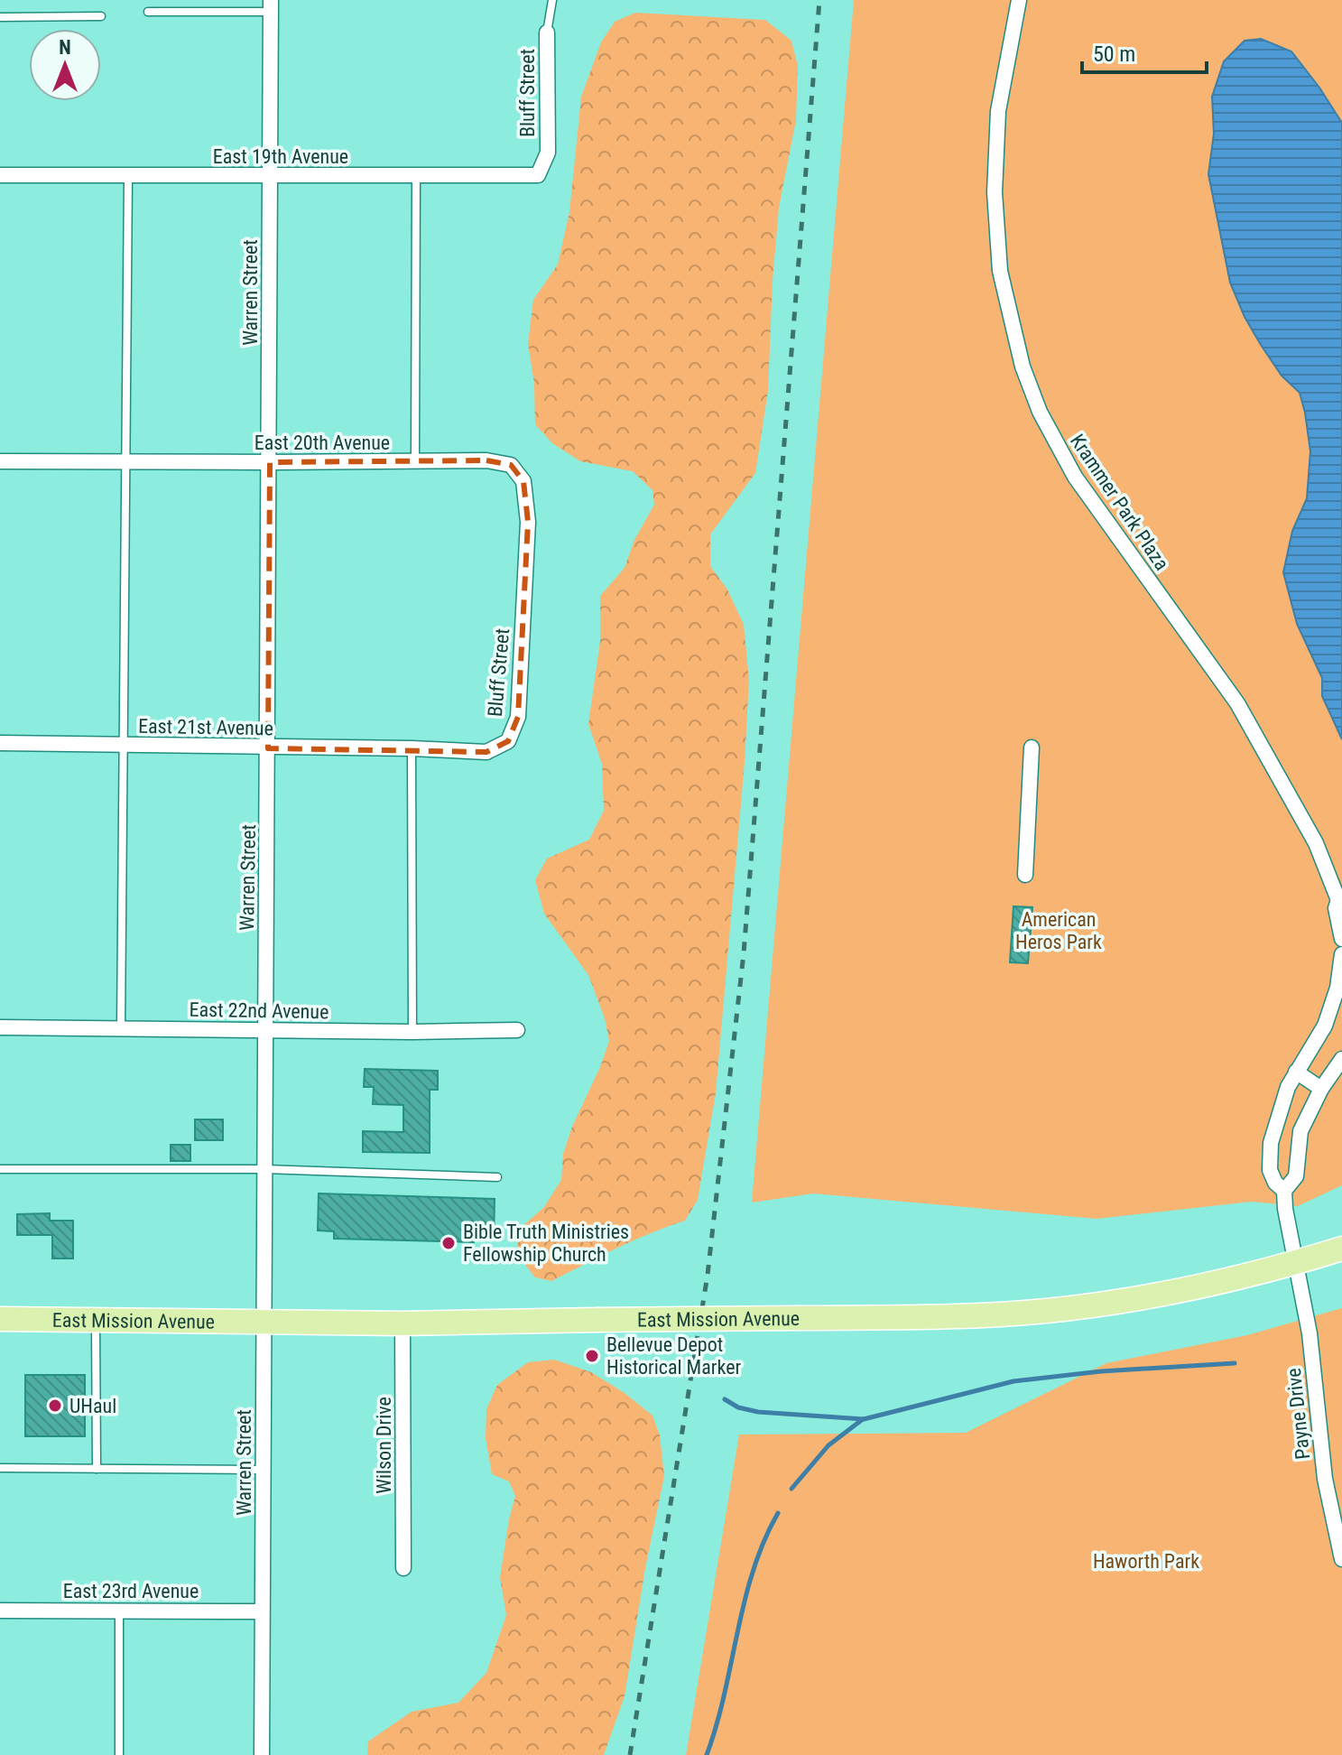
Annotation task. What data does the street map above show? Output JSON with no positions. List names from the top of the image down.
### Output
{
  "streets": {
    "main road": ["East Mission Avenue"],
    "street": [
      "Bluff Street",
      "East 19th Avenue",
      "Warren Street",
      "East 20th Avenue",
      "Krammer Park Plaza",
      "East 21st Avenue",
      "East 22nd Avenue",
      "Payne Drive",
      "Wilson Drive",
      "East 23rd Avenue"
    ]
  },
  "crossings": [
    ["Bluff Street", "East 19th Avenue"],
    ["Bluff Street", "East 20th Avenue"],
    ["Bluff Street", "East 21st Avenue"],
    ["East 19th Avenue", "Warren Street"],
    ["Warren Street", "East 20th Avenue"],
    ["Warren Street", "East 21st Avenue"],
    ["Warren Street", "East 22nd Avenue"],
    ["Warren Street", "East Mission Avenue"],
    ["Warren Street", "East 23rd Avenue"],
    ["East Mission Avenue", "Payne Drive"],
    ["East Mission Avenue", "Wilson Drive"]
  ],
  "parks": ["American Heros Park", "Haworth Park"],
  "places": ["Bible Truth Ministries Fellowship Church", "Bellevue Depot Historical Marker", "UHaul"],
  "scale_bar": "50 m",
  "north": "top"
}
